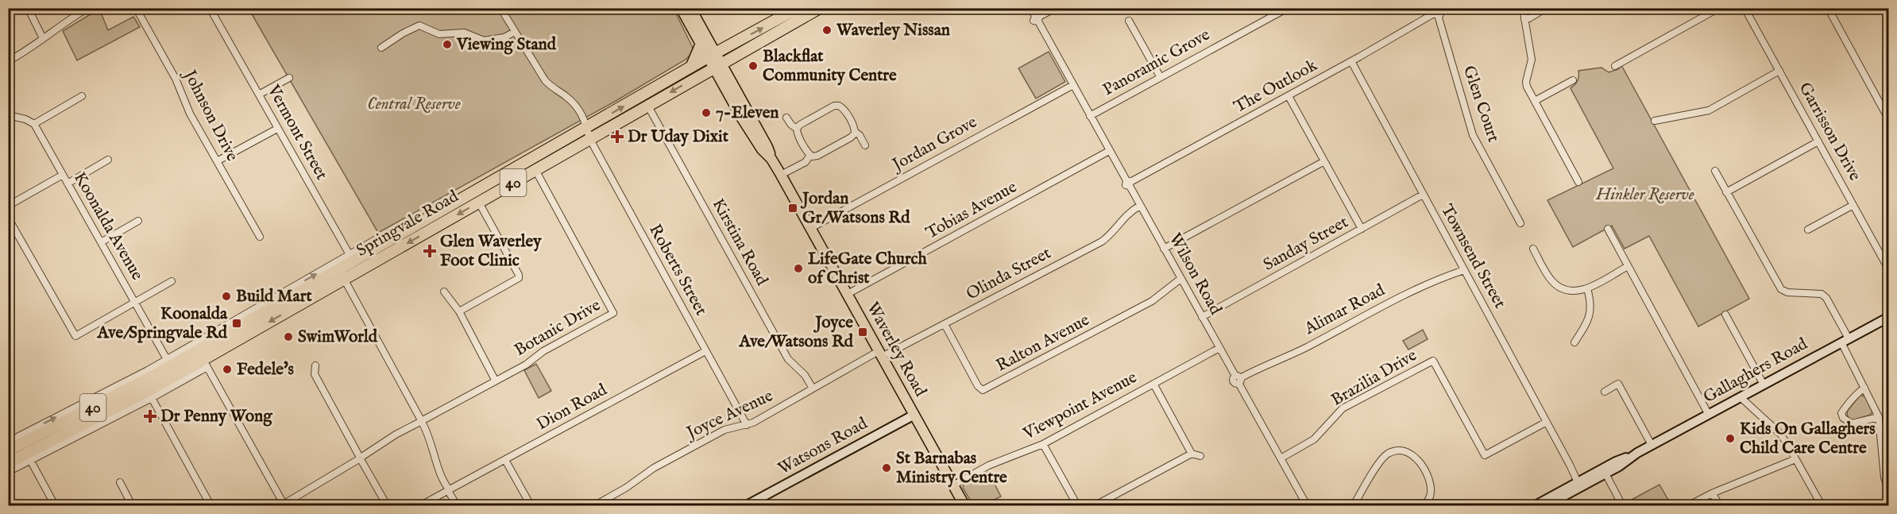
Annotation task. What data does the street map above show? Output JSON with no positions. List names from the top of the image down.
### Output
{
  "streets": {
    "highway": ["40", "Springvale Road"],
    "main road": ["Waverley Road"],
    "street": [
      "Panoramic Grove",
      "The Outlook",
      "Glen Court",
      "Johnson Drive",
      "Garrisson Drive",
      "Vermont Street",
      "Jordan Grove",
      "Tobias Avenue",
      "Koonalda Avenue",
      "Kirstina Road",
      "Sanday Street",
      "Townsend Street",
      "Roberts Street",
      "Olinda Street",
      "Wilson Road",
      "Alimar Road",
      "Botanic Drive",
      "Ralton Avenue",
      "Gallaghers Road",
      "Brazilia Drive",
      "Viewpoint Avenue",
      "Dion Road",
      "Joyce Avenue",
      "Watsons Road"
    ]
  },
  "crossings": [
    ["Panoramic Grove", "Wilson Road"],
    ["The Outlook", "Glen Court"],
    ["The Outlook", "Townsend Street"],
    ["The Outlook", "Wilson Road"],
    ["Vermont Street", "Springvale Road"],
    ["Jordan Grove", "Wilson Road"],
    ["Jordan Grove", "Waverley Road"],
    ["Tobias Avenue", "Wilson Road"],
    ["Tobias Avenue", "Waverley Road"],
    ["Springvale Road", "Koonalda Avenue"],
    ["Springvale Road", "Kirstina Road"],
    ["Springvale Road", "Roberts Street"],
    ["Springvale Road", "Botanic Drive"],
    ["Springvale Road", "Waverley Road"],
    ["Kirstina Road", "Joyce Avenue"],
    ["Sanday Street", "Townsend Street"],
    ["Sanday Street", "Wilson Road"],
    ["Townsend Street", "Alimar Road"],
    ["Townsend Street", "Gallaghers Road"],
    ["Townsend Street", "Brazilia Drive"],
    ["Roberts Street", "Dion Road"],
    ["Roberts Street", "Joyce Avenue"],
    ["Olinda Street", "Wilson Road"],
    ["Olinda Street", "Ralton Avenue"],
    ["Olinda Street", "Waverley Road"],
    ["Olinda Street", "Joyce Avenue"],
    ["Wilson Road", "Alimar Road"],
    ["Wilson Road", "Ralton Avenue"],
    ["Wilson Road", "Brazilia Drive"],
    ["Wilson Road", "Viewpoint Avenue"],
    ["Waverley Road", "Viewpoint Avenue"],
    ["Waverley Road", "Joyce Avenue"],
    ["Waverley Road", "Watsons Road"]
  ],
  "parks": ["Central Reserve", "Hinkler Reserve"],
  "places": {
    "other": [
      "Waverley Nissan",
      "Viewing Stand",
      "Blackflat Community Centre",
      "7-Eleven",
      "LifeGate Church of Christ",
      "Build Mart",
      "SwimWorld",
      "Fedele's",
      "Kids On Gallaghers Child Care Centre",
      "St Barnabas Ministry Centre"
    ],
    "health": ["Dr Uday Dixit", "Glen Waverley Foot Clinic", "Dr Penny Wong"],
    "transit": ["Jordan Gr/Watsons Rd", "Koonalda Ave/Springvale Rd", "Joyce Ave/Watsons Rd"]
  }
}
